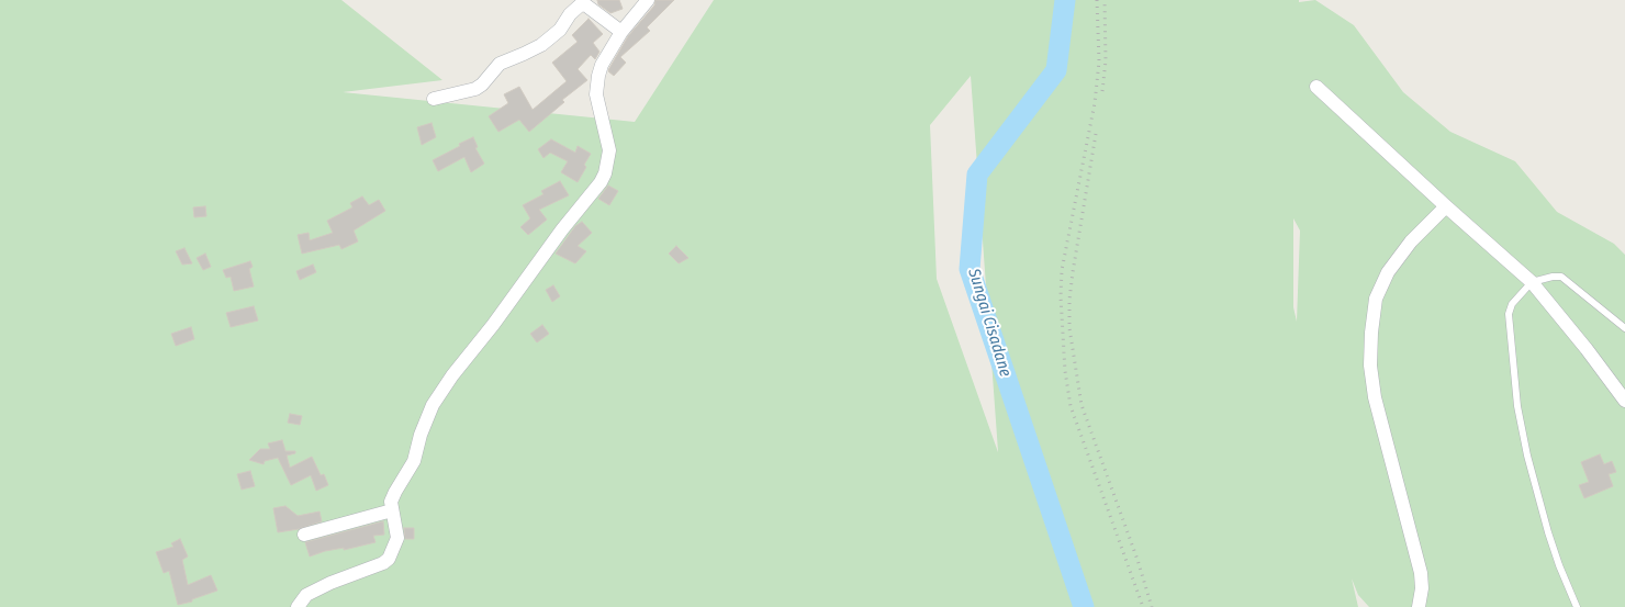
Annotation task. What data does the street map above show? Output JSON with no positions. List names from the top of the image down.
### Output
{
  "water": ["Sungai Cisadane"]
}
